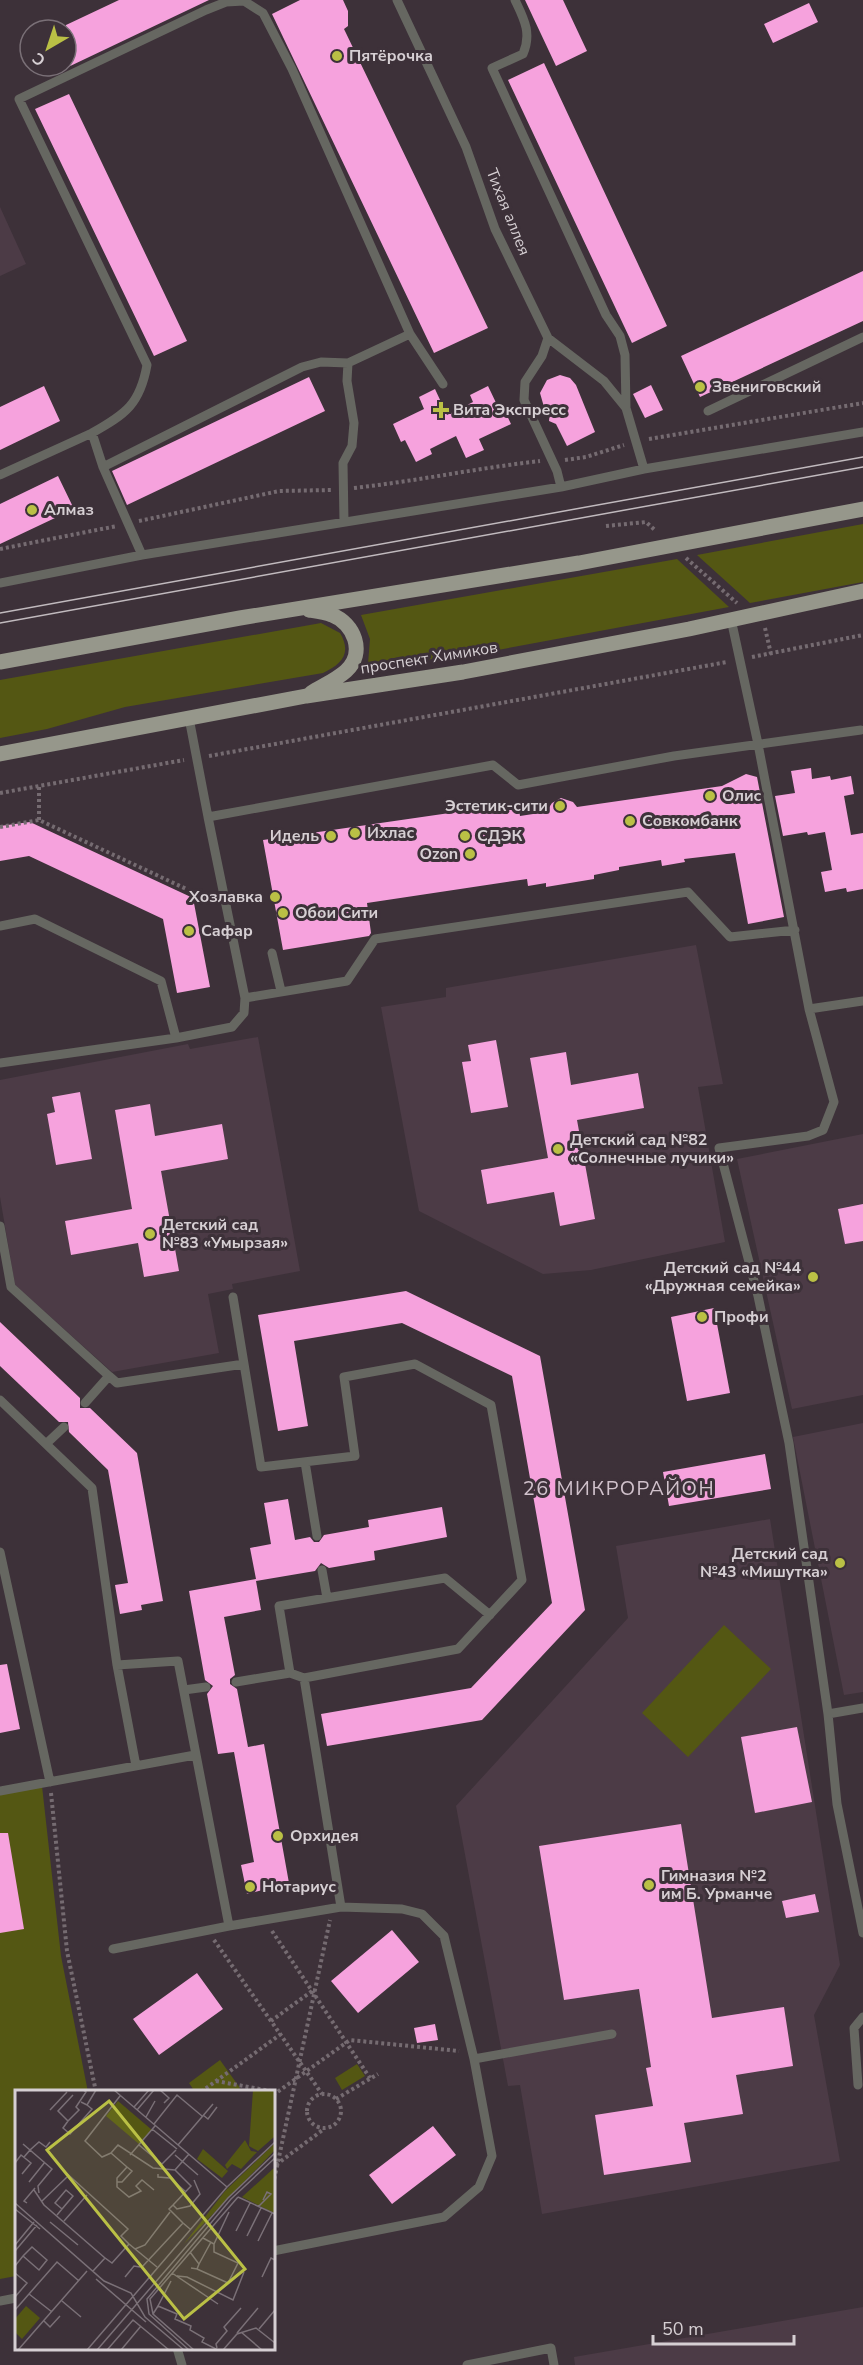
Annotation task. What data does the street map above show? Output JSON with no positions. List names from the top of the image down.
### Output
{
  "streets": {
    "main road": ["проспект Химиков"],
    "lane": ["Тихая аллея"]
  },
  "districts": ["26 МИКРОРАЙОН"],
  "places": {
    "other": [
      "Пятёрочка",
      "Звениговский",
      "Алмаз",
      "Олис",
      "Эстетик-сити",
      "Совкомбанк",
      "Ихлас",
      "Идель",
      "СДЭК",
      "Ozon",
      "Хозлавка",
      "Обои Сити",
      "Сафар",
      "Детский сад №82 «Солнечные лучики»",
      "Детский сад №83 «Умырзая»",
      "Детский сад №44 «Дружная семейка»",
      "Профи",
      "Детский сад №43 «Мишутка»",
      "Орхидея",
      "Гимназия №2 им Б. Урманче",
      "Нотариус"
    ],
    "health": ["Вита Экспресс"]
  },
  "scale_bar": "50 m",
  "north": "bottom left"
}
